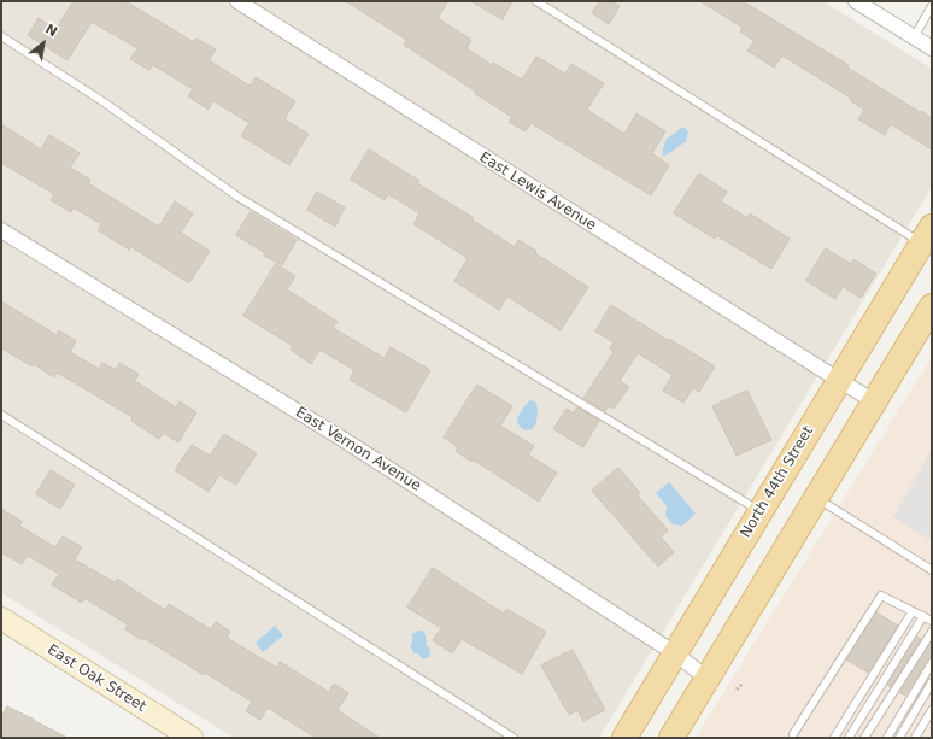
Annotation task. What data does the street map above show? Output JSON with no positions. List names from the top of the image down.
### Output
{
  "streets": {
    "main road": ["North 44th Street"],
    "street": ["East Lewis Avenue", "East Vernon Avenue", "East Oak Street"]
  },
  "crossings": [
    ["East Lewis Avenue", "North 44th Street"],
    ["East Vernon Avenue", "North 44th Street"]
  ],
  "north": "top right"
}
